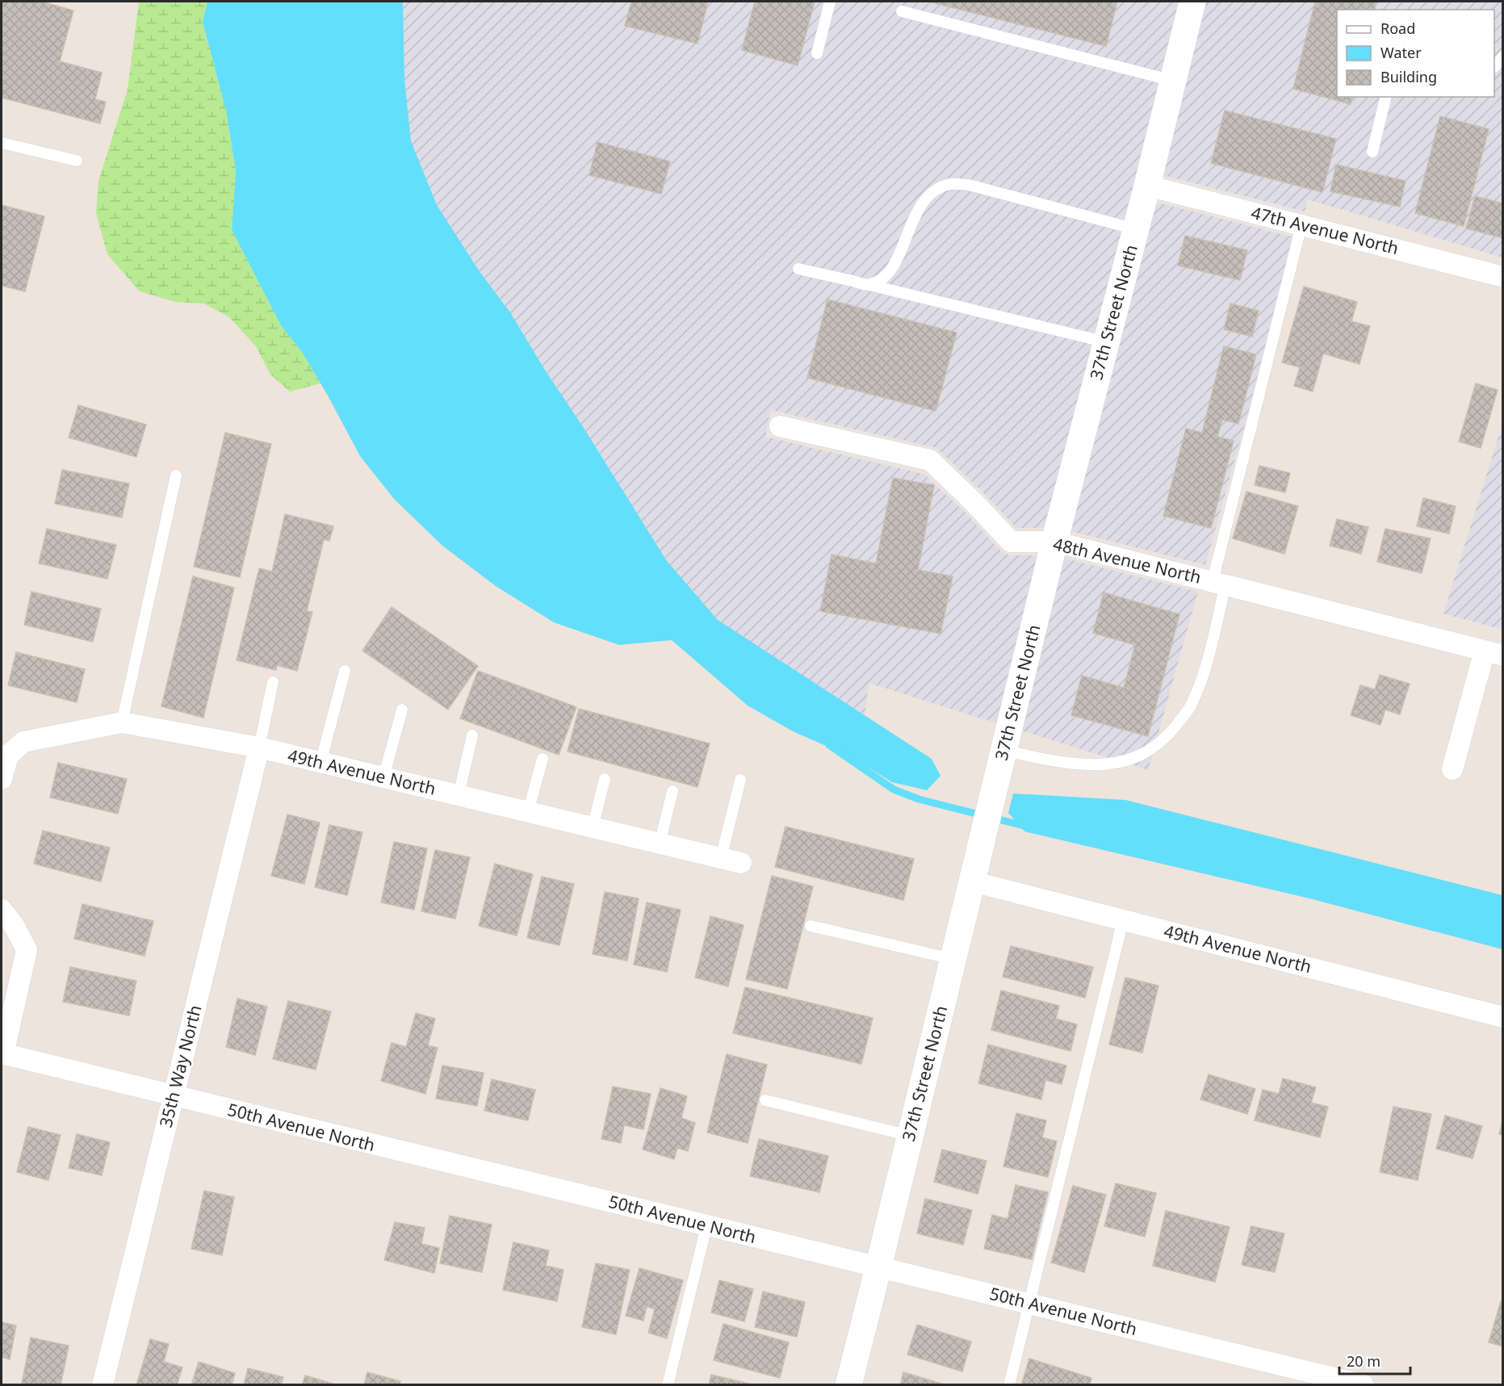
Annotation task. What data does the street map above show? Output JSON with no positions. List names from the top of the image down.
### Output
{
  "streets": {
    "street": [
      "47th Avenue North",
      "37th Street North",
      "48th Avenue North",
      "49th Avenue North",
      "35th Way North",
      "50th Avenue North"
    ]
  },
  "crossings": [
    ["47th Avenue North", "37th Street North"],
    ["37th Street North", "48th Avenue North"],
    ["37th Street North", "49th Avenue North"],
    ["37th Street North", "50th Avenue North"],
    ["49th Avenue North", "35th Way North"],
    ["35th Way North", "50th Avenue North"]
  ],
  "legend": ["Road", "Water", "Building"],
  "scale_bar": "20 m"
}
